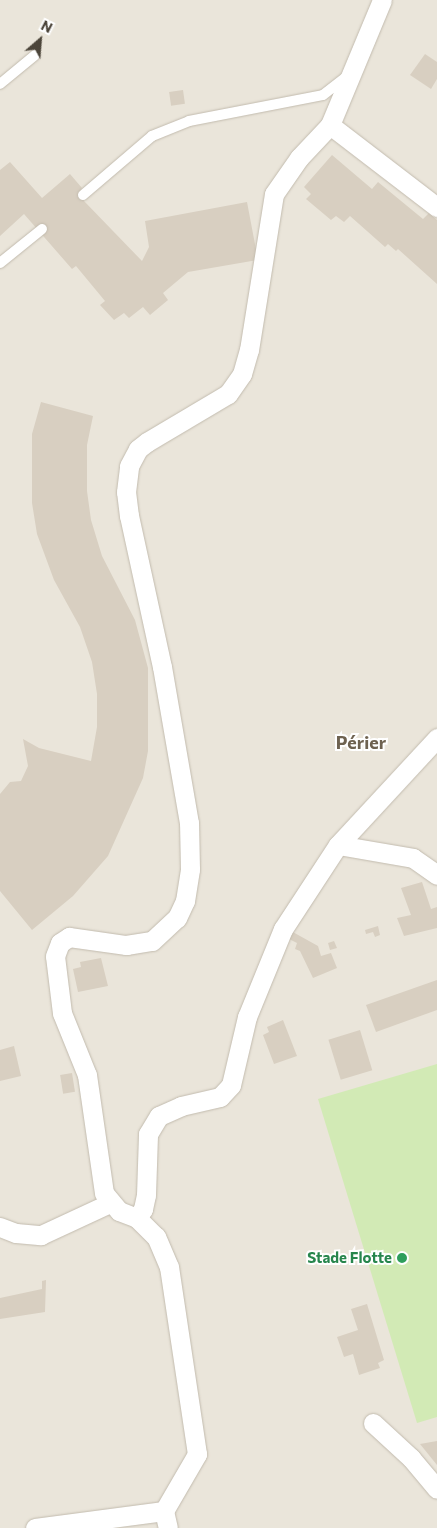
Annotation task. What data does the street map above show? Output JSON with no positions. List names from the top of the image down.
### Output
{
  "districts": ["Périer"],
  "places": ["Stade Flotte"],
  "north": "top right"
}
